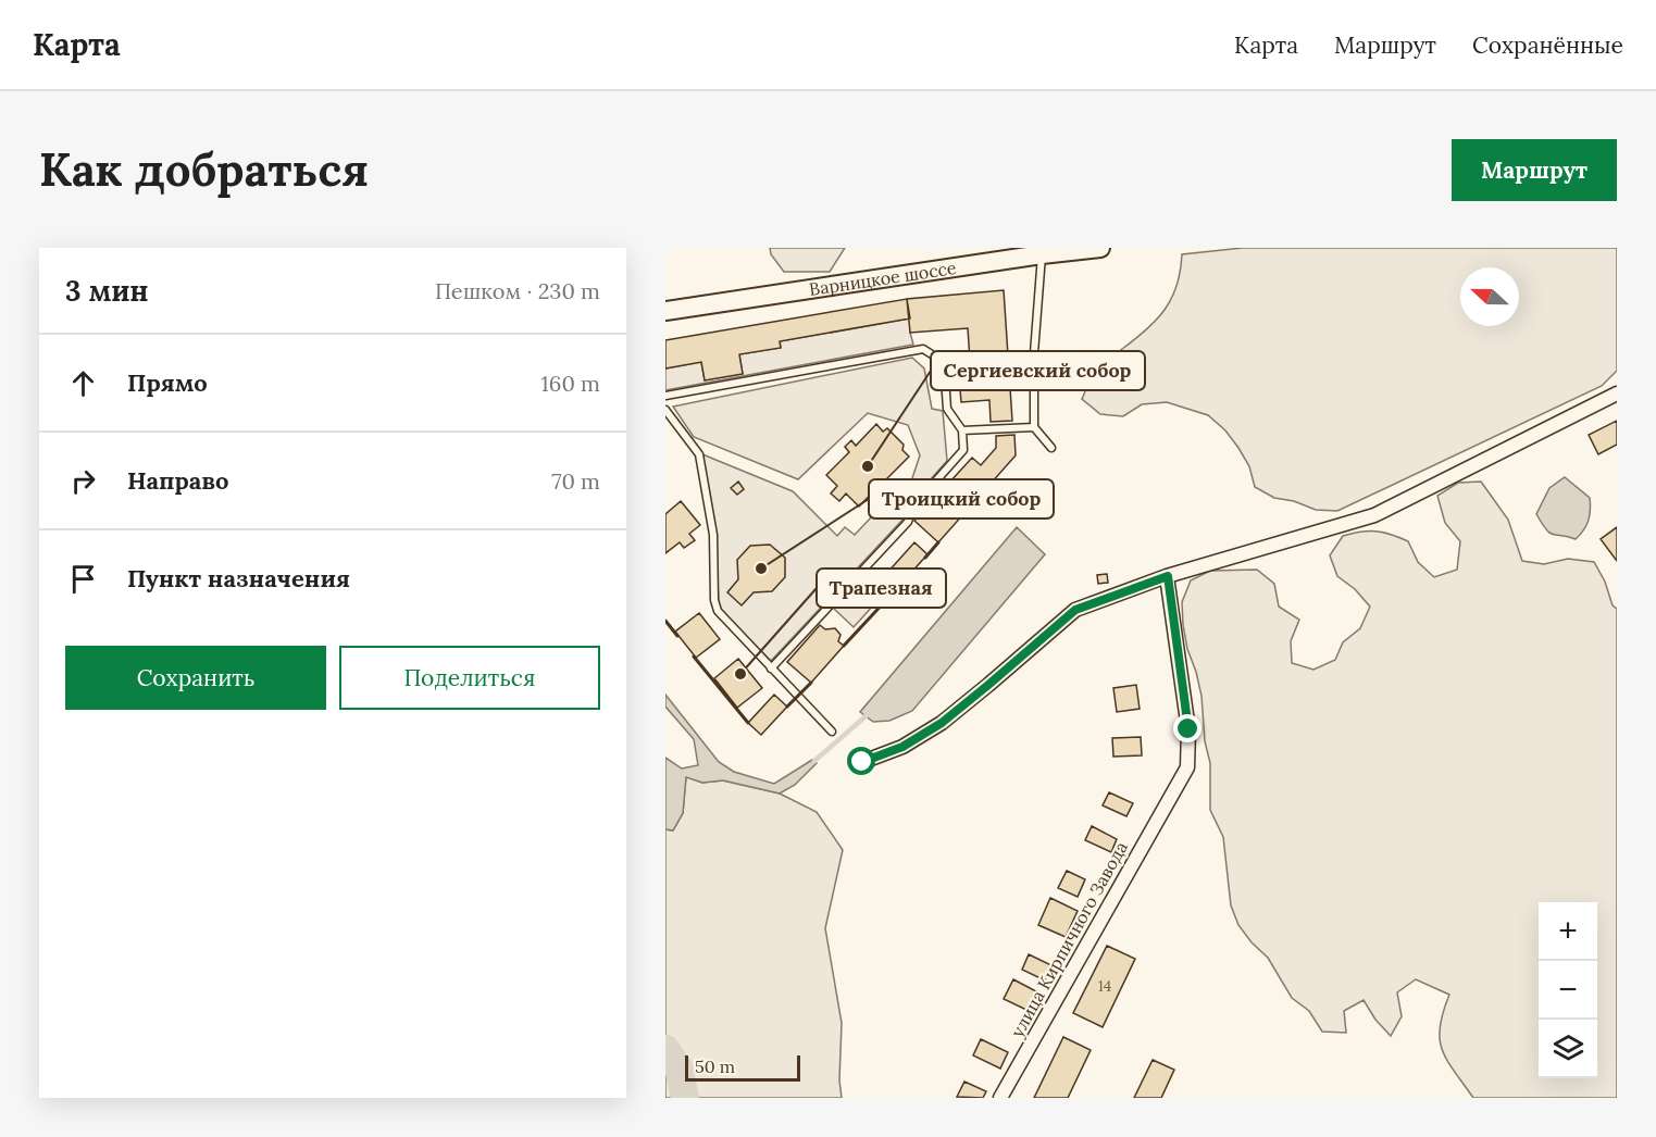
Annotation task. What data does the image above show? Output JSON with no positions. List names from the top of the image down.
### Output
{
  "streets": {
    "street": ["Варницкое шоссе", "улица Кирпичного Завода"]
  },
  "places": ["Сергиевский собор", "Троицкий собор", "Трапезная"],
  "house_numbers": ["14"],
  "scale_bar": "50 m",
  "north": "left",
  "page": {
    "header": "Карта",
    "nav": ["Карта", "Маршрут", "Сохранённые"],
    "buttons": [
      "Маршрут",
      ["Сохранить", "Поделиться"]
    ],
    "title": "Как добраться",
    "heading": ["3 мин", "Пешком · 230 m"],
    "list": [
      ["Прямо", "160 m"],
      ["Направо", "70 m"],
      "Пункт назначения"
    ],
    "map_buttons": ["+", "−"],
    "scale": "50 m"
  }
}
